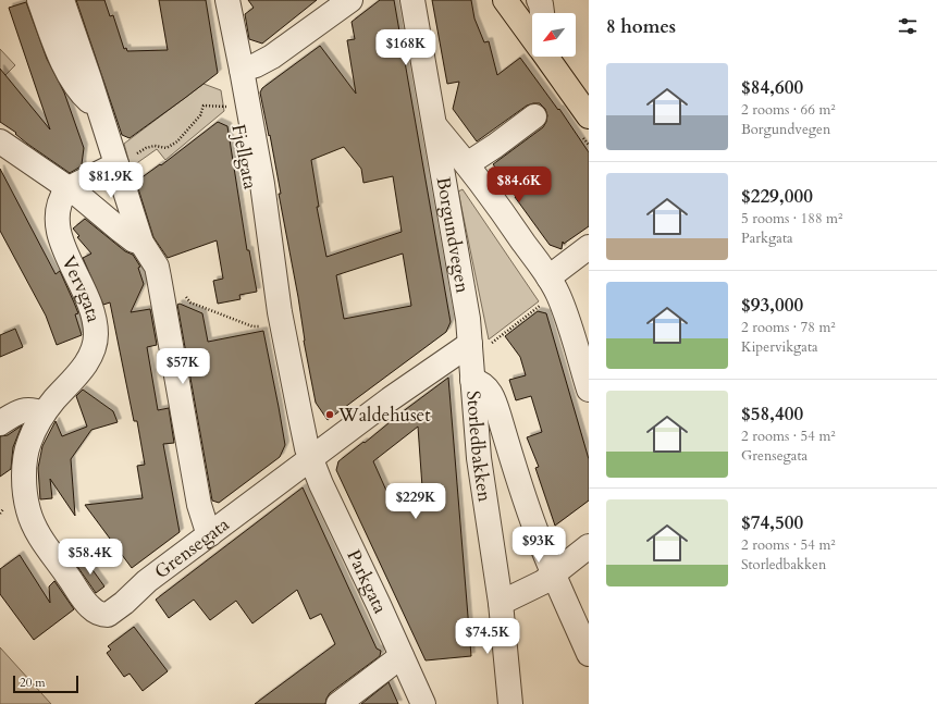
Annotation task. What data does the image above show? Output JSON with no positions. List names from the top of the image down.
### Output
{
  "streets": {
    "street": [
      "Fjellgata",
      "Borgundvegen",
      "Vervgata",
      "Storledbakken",
      "Grensegata",
      "Parkgata"
    ]
  },
  "crossings": [
    ["Fjellgata", "Grensegata"],
    ["Fjellgata", "Parkgata"],
    ["Borgundvegen", "Storledbakken"],
    ["Borgundvegen", "Grensegata"],
    ["Vervgata", "Grensegata"],
    ["Storledbakken", "Grensegata"],
    ["Grensegata", "Parkgata"]
  ],
  "places": ["Waldehuset"],
  "scale_bar": "20 m",
  "north": "bottom left",
  "page": {
    "heading": "8 homes",
    "price": [
      "$168K",
      "$81.9K",
      "$84.6K",
      "$57K",
      "$229K",
      "$93K",
      "$58.4K",
      "$74.5K"
    ],
    "list": [
      {
        "name": "$84,600",
        "note": "2 rooms · 66 m² · Borgundvegen"
      },
      {
        "name": "$229,000",
        "note": "5 rooms · 188 m² · Parkgata"
      },
      {
        "name": "$93,000",
        "note": "2 rooms · 78 m² · Kipervikgata"
      },
      {
        "name": "$58,400",
        "note": "2 rooms · 54 m² · Grensegata"
      },
      {
        "name": "$74,500",
        "note": "2 rooms · 54 m² · Storledbakken"
      }
    ],
    "scale": "20 m"
  }
}
